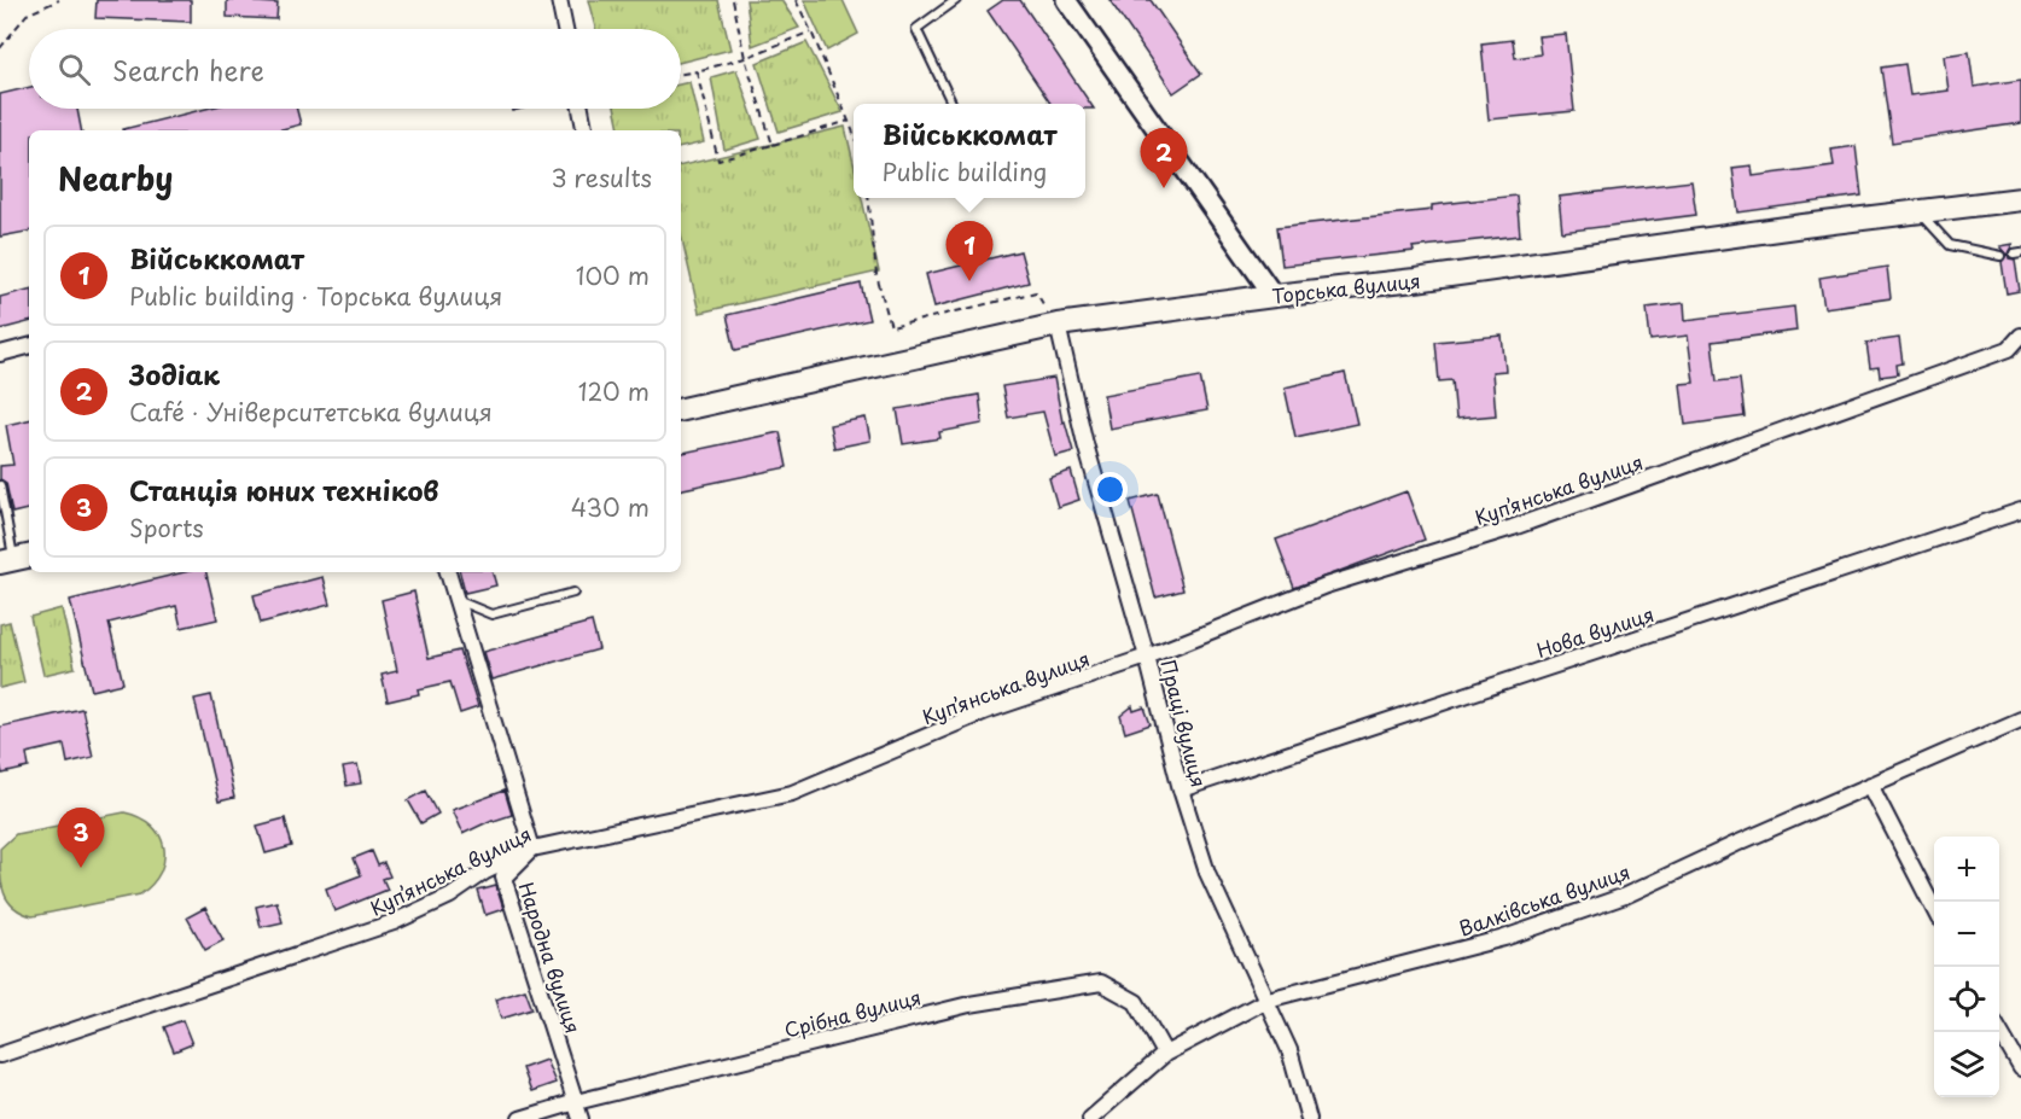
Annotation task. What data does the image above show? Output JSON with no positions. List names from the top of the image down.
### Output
{
  "streets": {
    "main road": ["Торська вулиця"],
    "street": [
      "Куп’янська вулиця",
      "Нова вулиця",
      "Праці вулиця",
      "Валківська вулиця",
      "Народна вулиця",
      "Срібна вулиця"
    ]
  },
  "crossings": [
    ["Торська вулиця", "Праці вулиця"],
    ["Куп’янська вулиця", "Праці вулиця"],
    ["Куп’янська вулиця", "Народна вулиця"],
    ["Нова вулиця", "Праці вулиця"],
    ["Праці вулиця", "Валківська вулиця"],
    ["Валківська вулиця", "Срібна вулиця"],
    ["Народна вулиця", "Срібна вулиця"]
  ],
  "page": {
    "search": "Search here",
    "popup": ["Військкомат", "Public building"],
    "pins": ["2", "1", "3"],
    "heading": ["Nearby", "3 results"],
    "list": [
      {
        "mark": "1",
        "name": "Військкомат",
        "note": "Public building · Торська вулиця",
        "value": "100 m"
      },
      {
        "mark": "2",
        "name": "Зодіак",
        "note": "Café · Університетська вулиця",
        "value": "120 m"
      },
      {
        "mark": "3",
        "name": "Станцiя юних технiков",
        "note": "Sports",
        "value": "430 m"
      }
    ],
    "map_buttons": ["+", "−"]
  }
}
